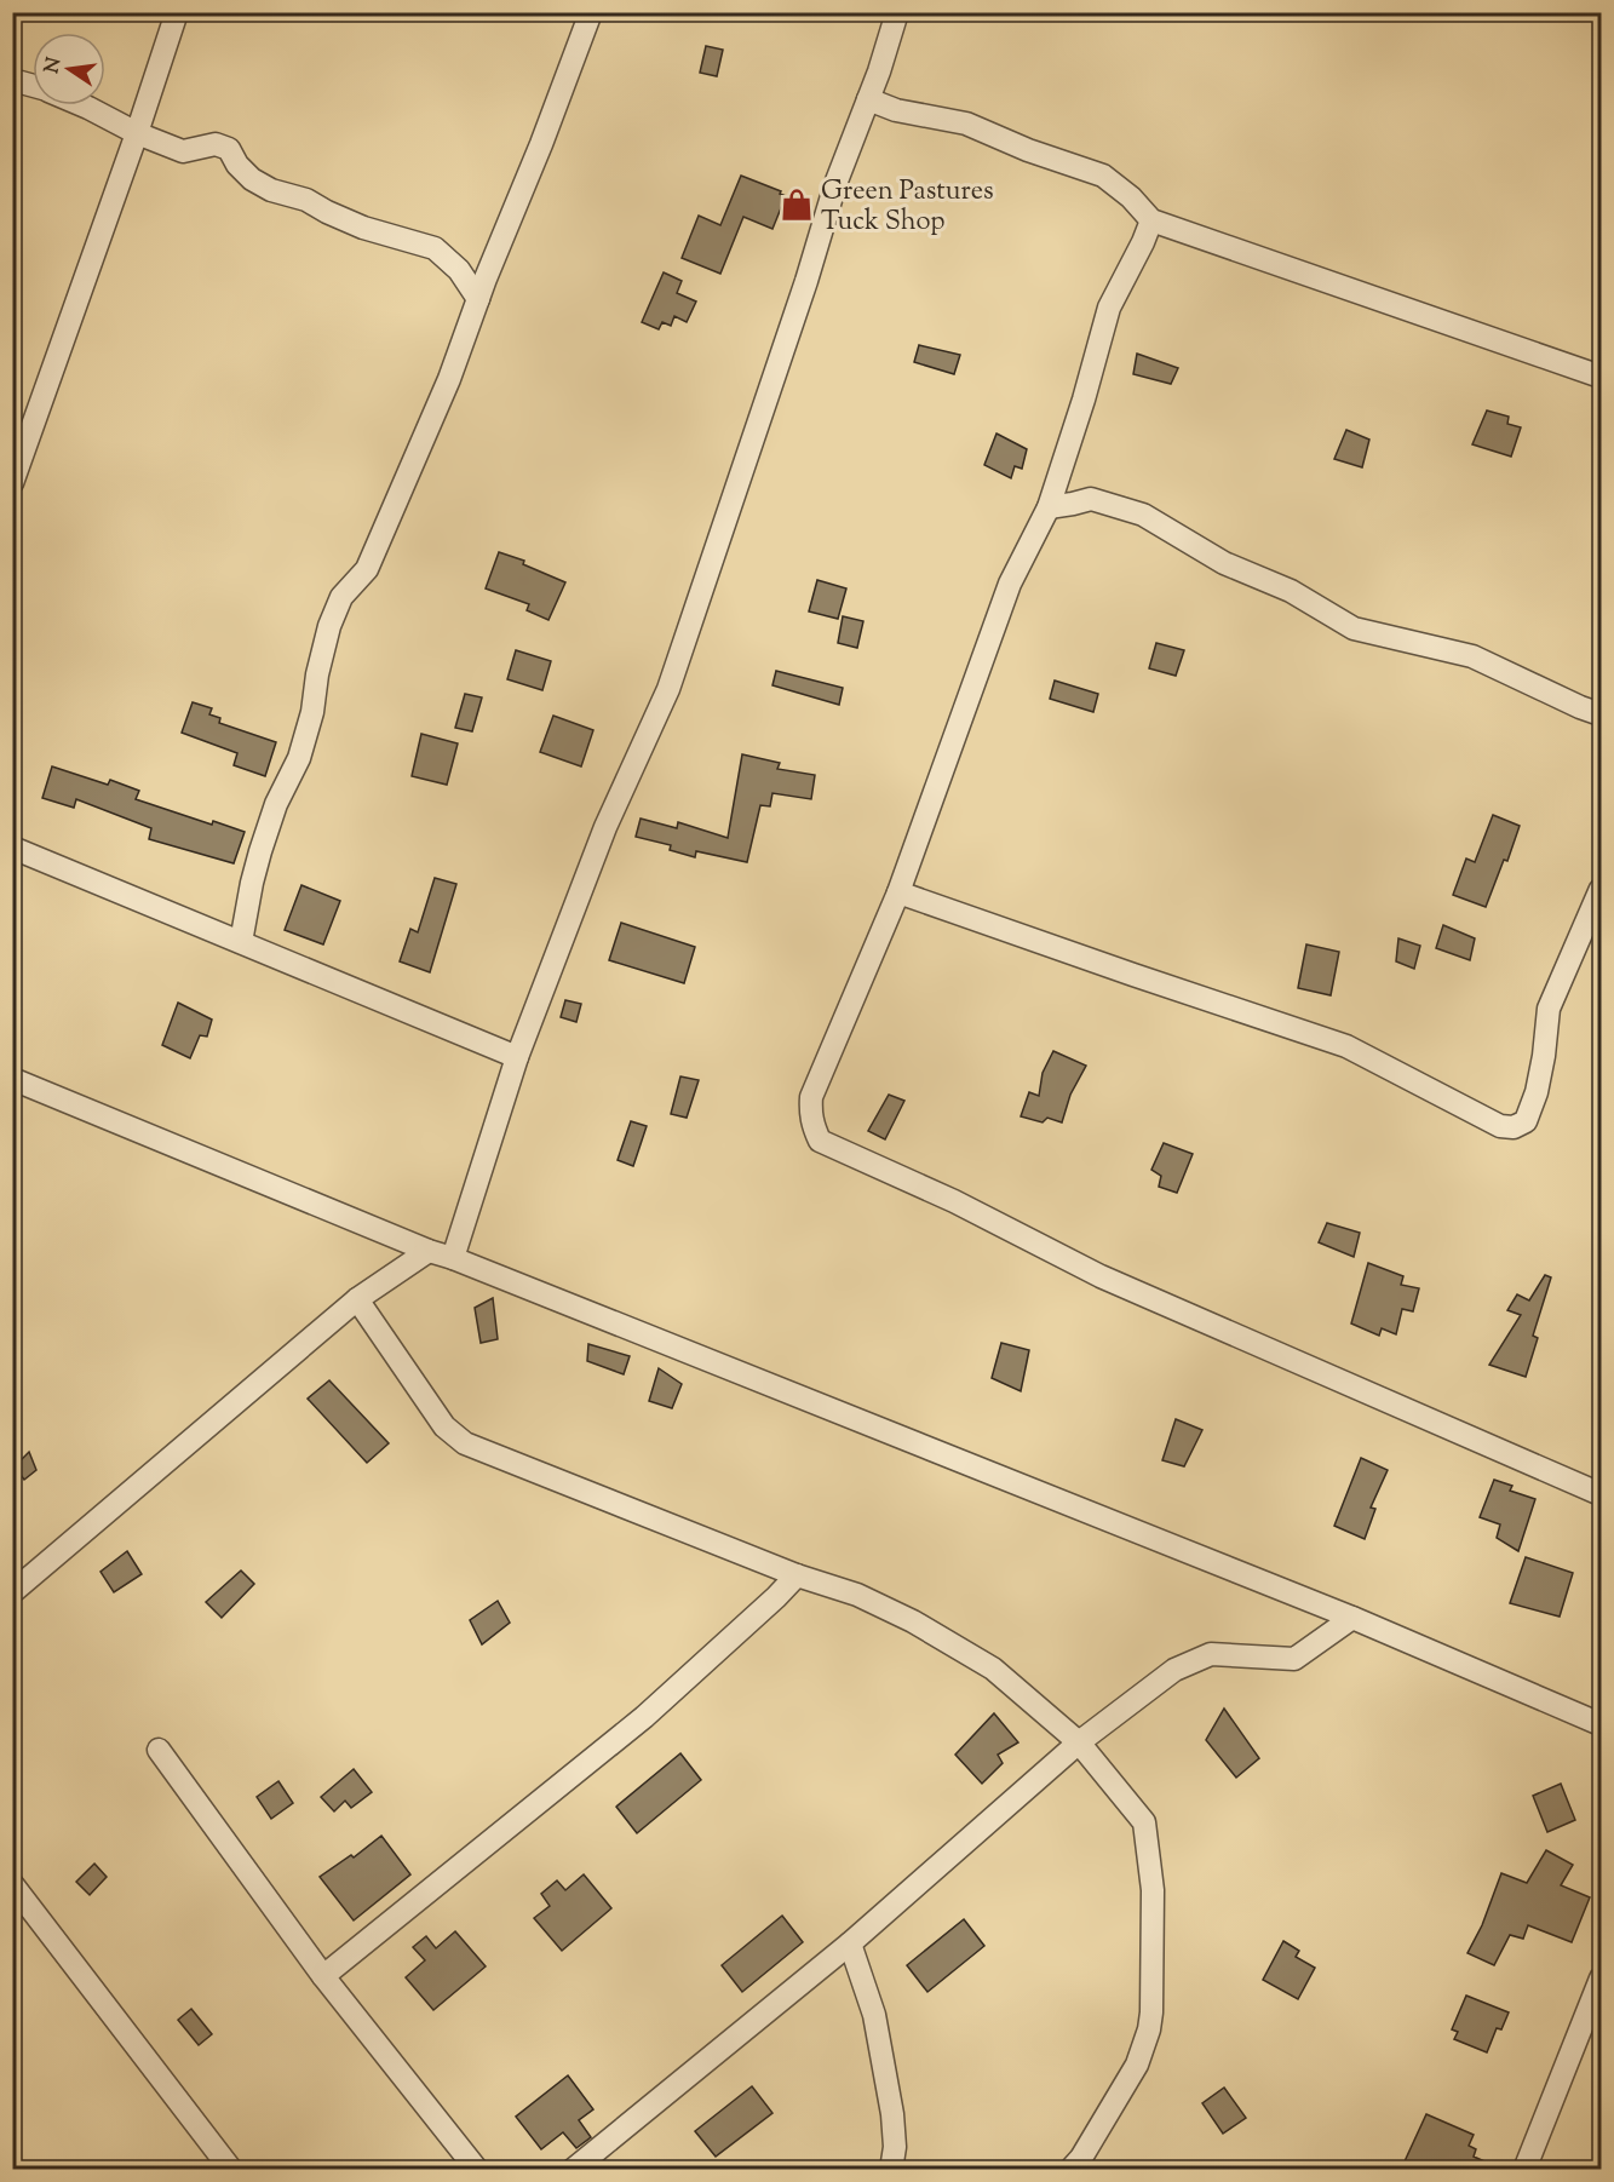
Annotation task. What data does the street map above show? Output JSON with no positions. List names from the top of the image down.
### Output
{
  "places": {
    "shop": ["Green Pastures Tuck Shop"]
  },
  "north": "left"
}
